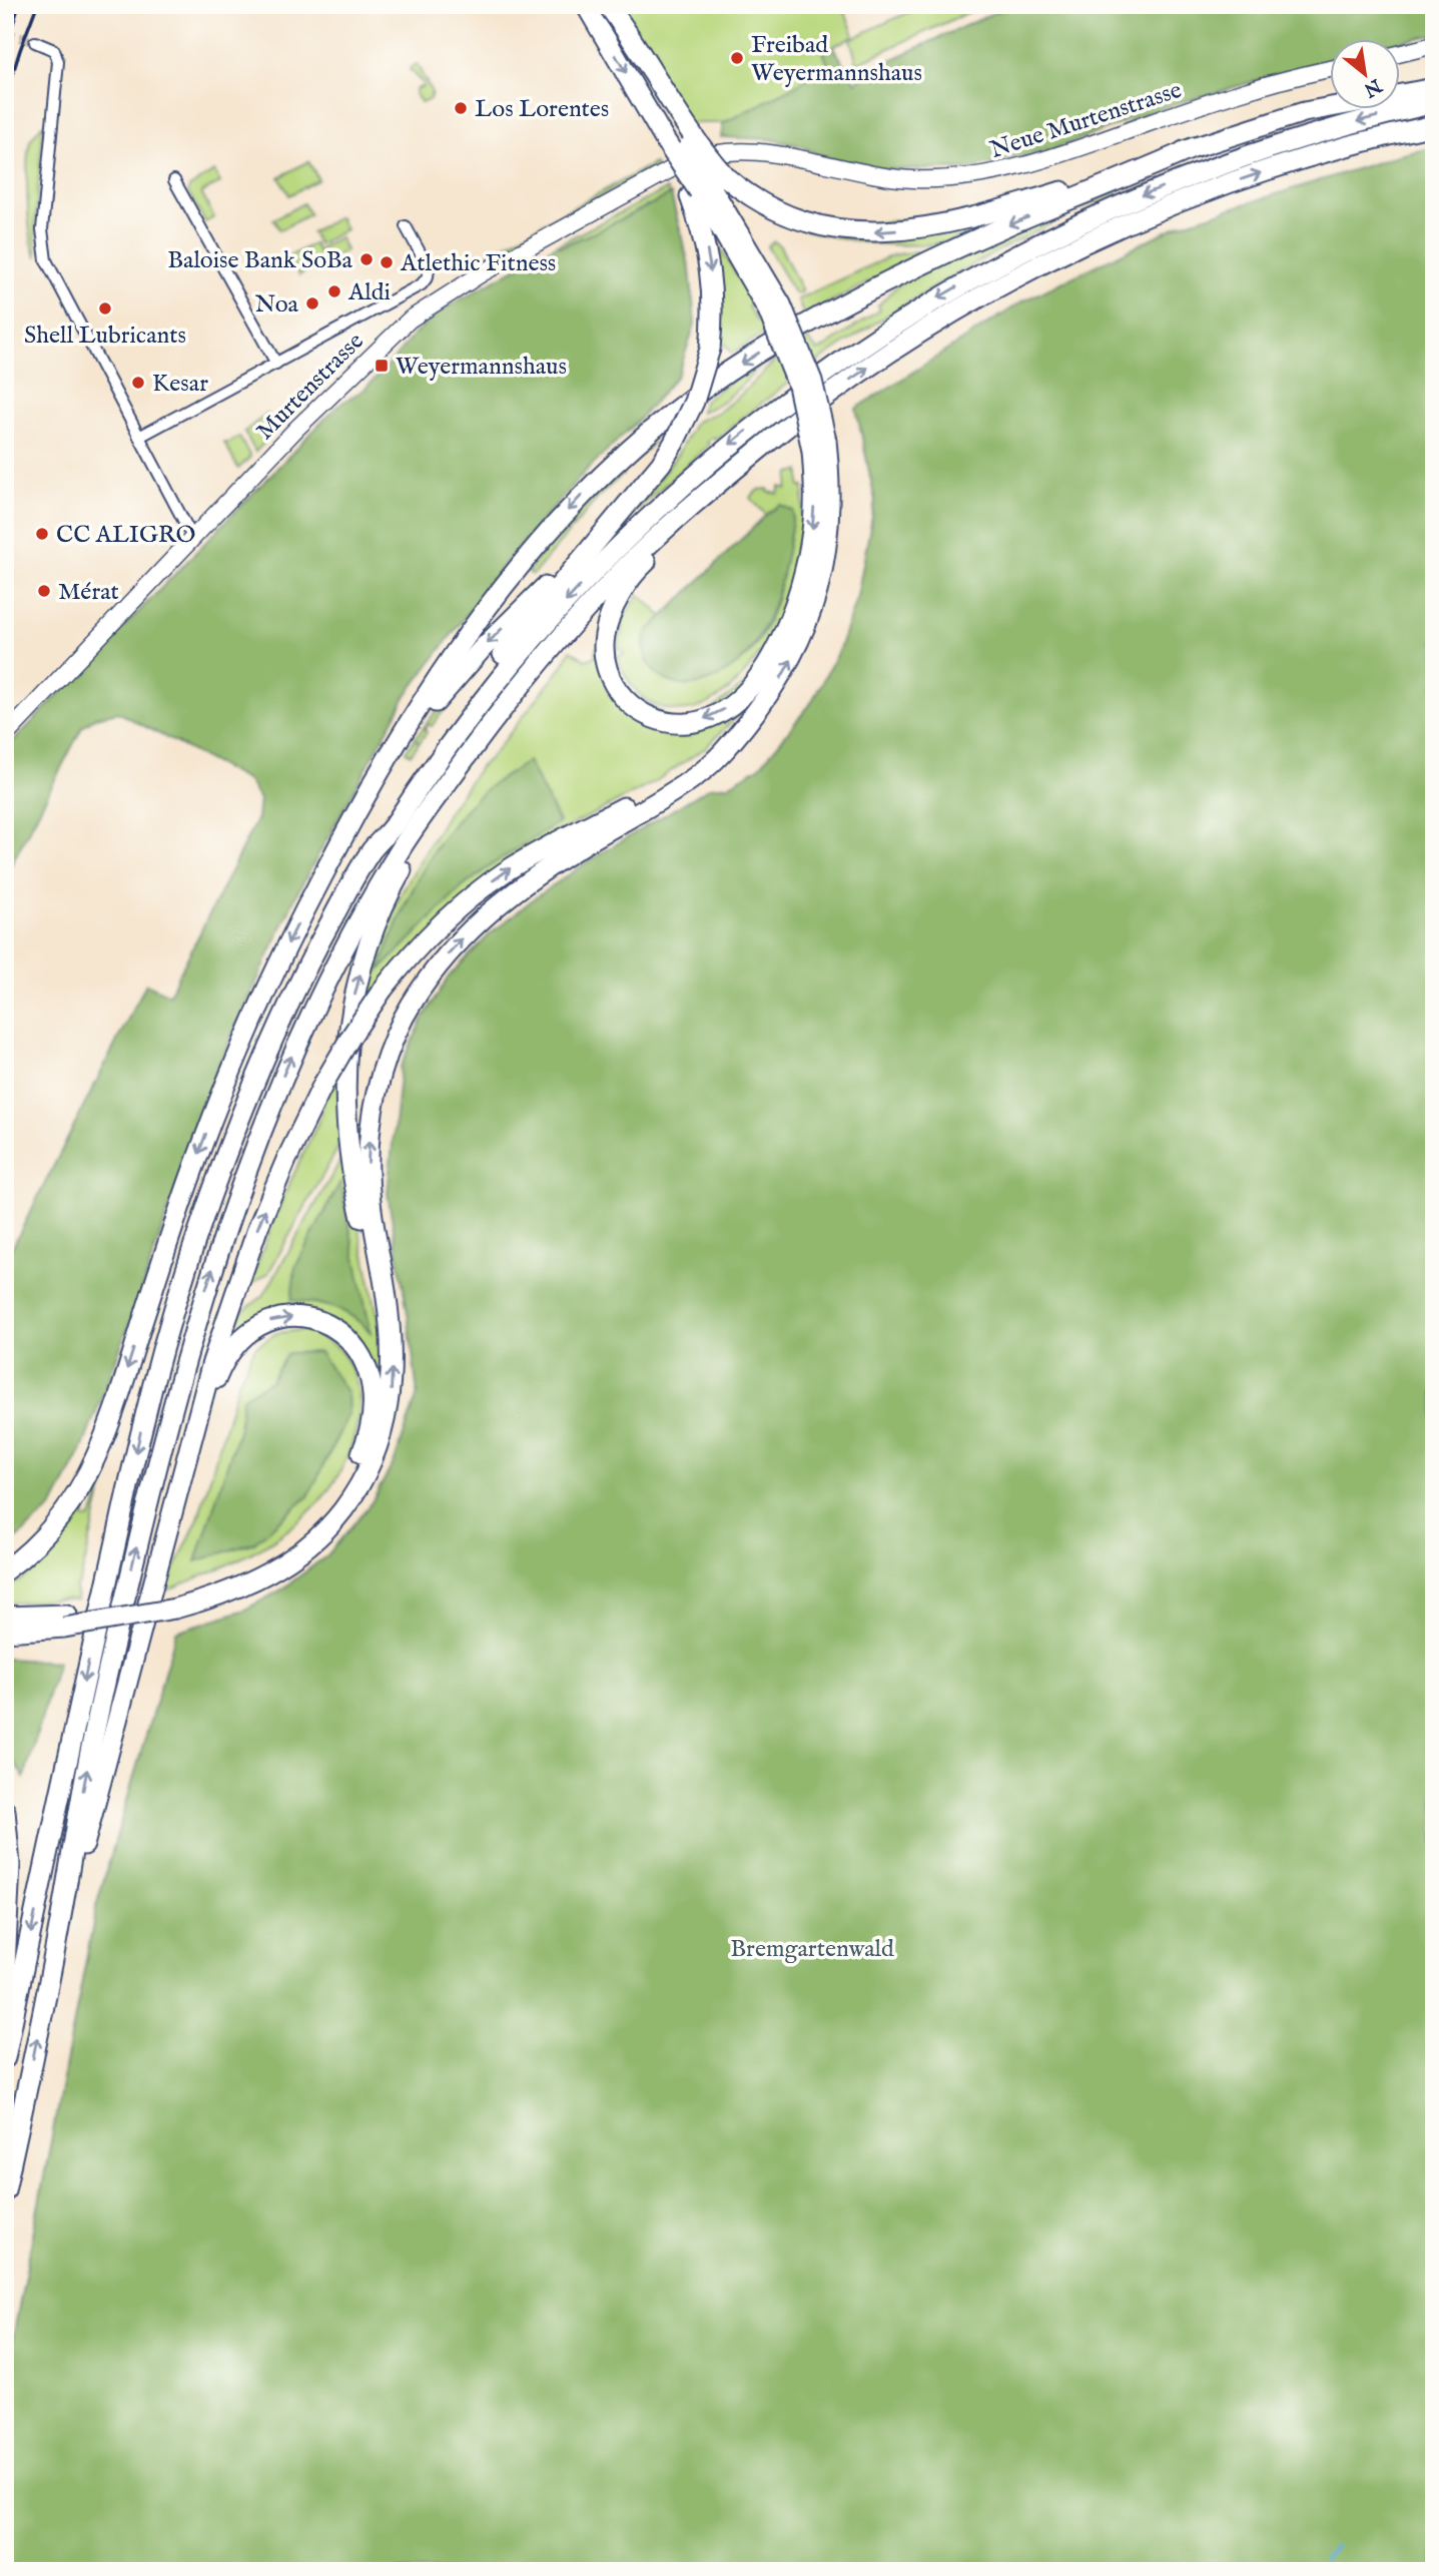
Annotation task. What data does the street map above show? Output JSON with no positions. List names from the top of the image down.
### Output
{
  "streets": {
    "main road": ["Neue Murtenstrasse", "Murtenstrasse"]
  },
  "crossings": [
    ["Neue Murtenstrasse", "Murtenstrasse"]
  ],
  "parks": ["Bremgartenwald"],
  "places": {
    "other": [
      "Freibad Weyermannshaus",
      "Los Lorentes",
      "Baloise Bank SoBa",
      "Atlethic Fitness",
      "Aldi",
      "Noa",
      "Shell Lubricants",
      "Kesar",
      "CC ALIGRO",
      "Mérat"
    ],
    "transit": ["Weyermannshaus"]
  },
  "north": "bottom right"
}
